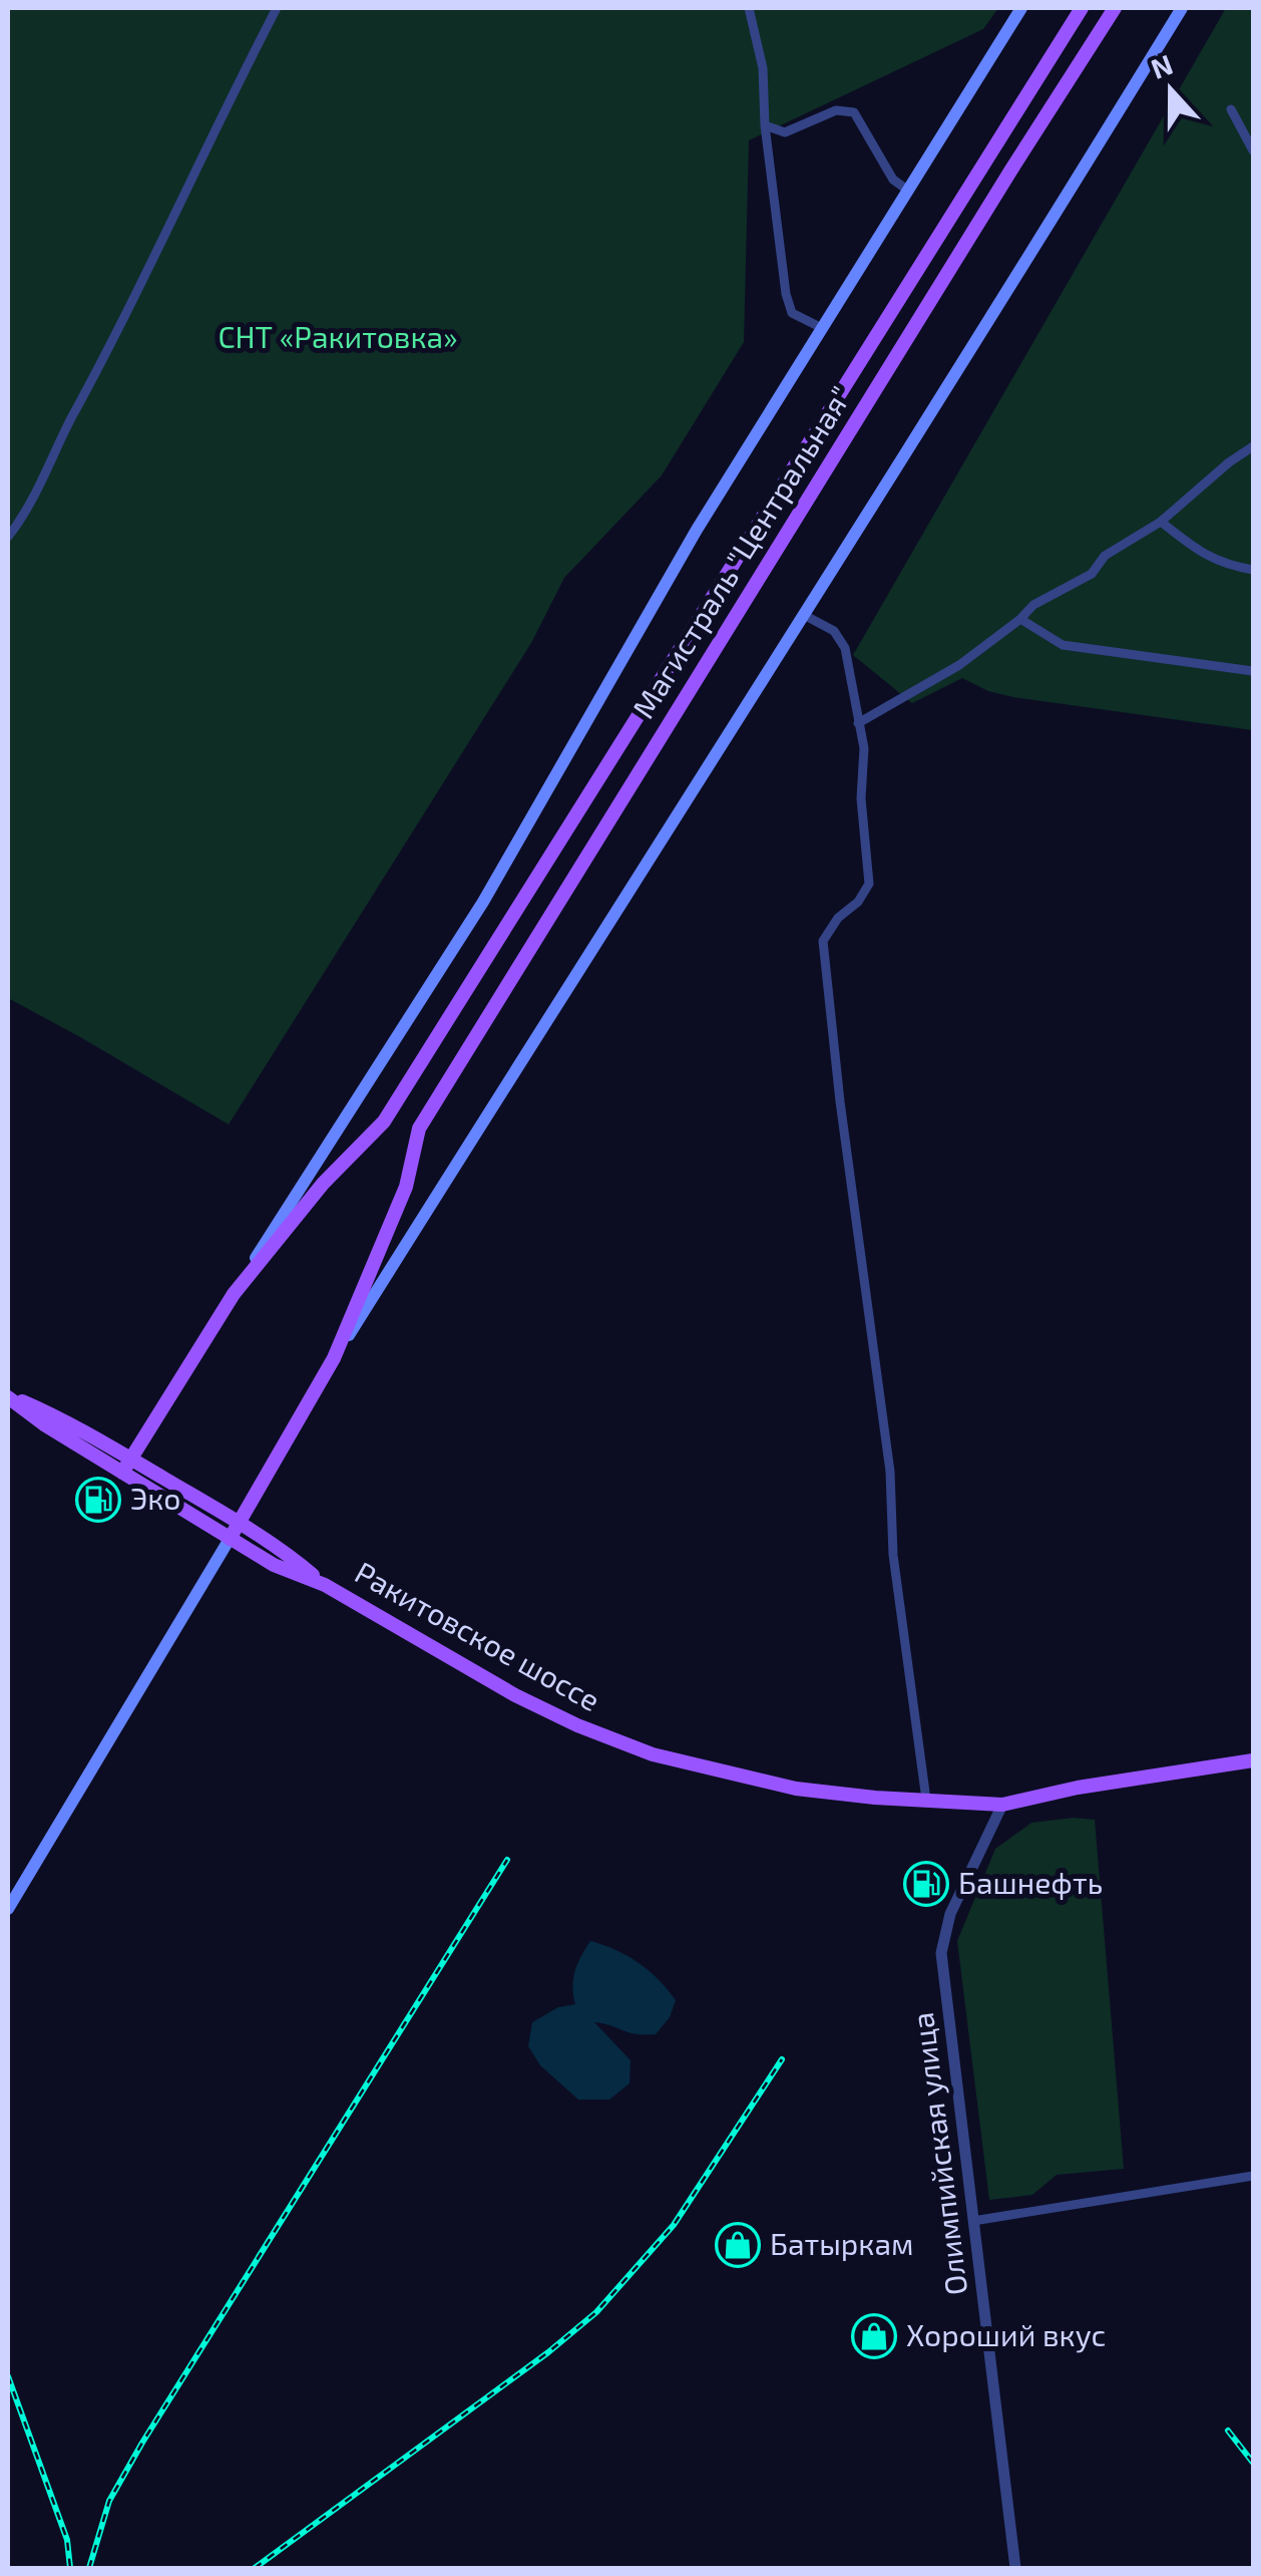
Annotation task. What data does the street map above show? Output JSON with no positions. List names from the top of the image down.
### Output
{
  "streets": {
    "main road": ["Магистраль \"Центральная\"", "Ракитовское шоссе"],
    "street": ["Олимпийская улица"]
  },
  "crossings": [
    ["Магистраль \"Центральная\"", "Ракитовское шоссе"],
    ["Ракитовское шоссе", "Олимпийская улица"]
  ],
  "parks": ["СНТ «Ракитовка»"],
  "places": {
    "fuel station": ["Эко", "Башнефть"],
    "shop": ["Батыркам", "Хороший вкус"]
  },
  "north": "top"
}
